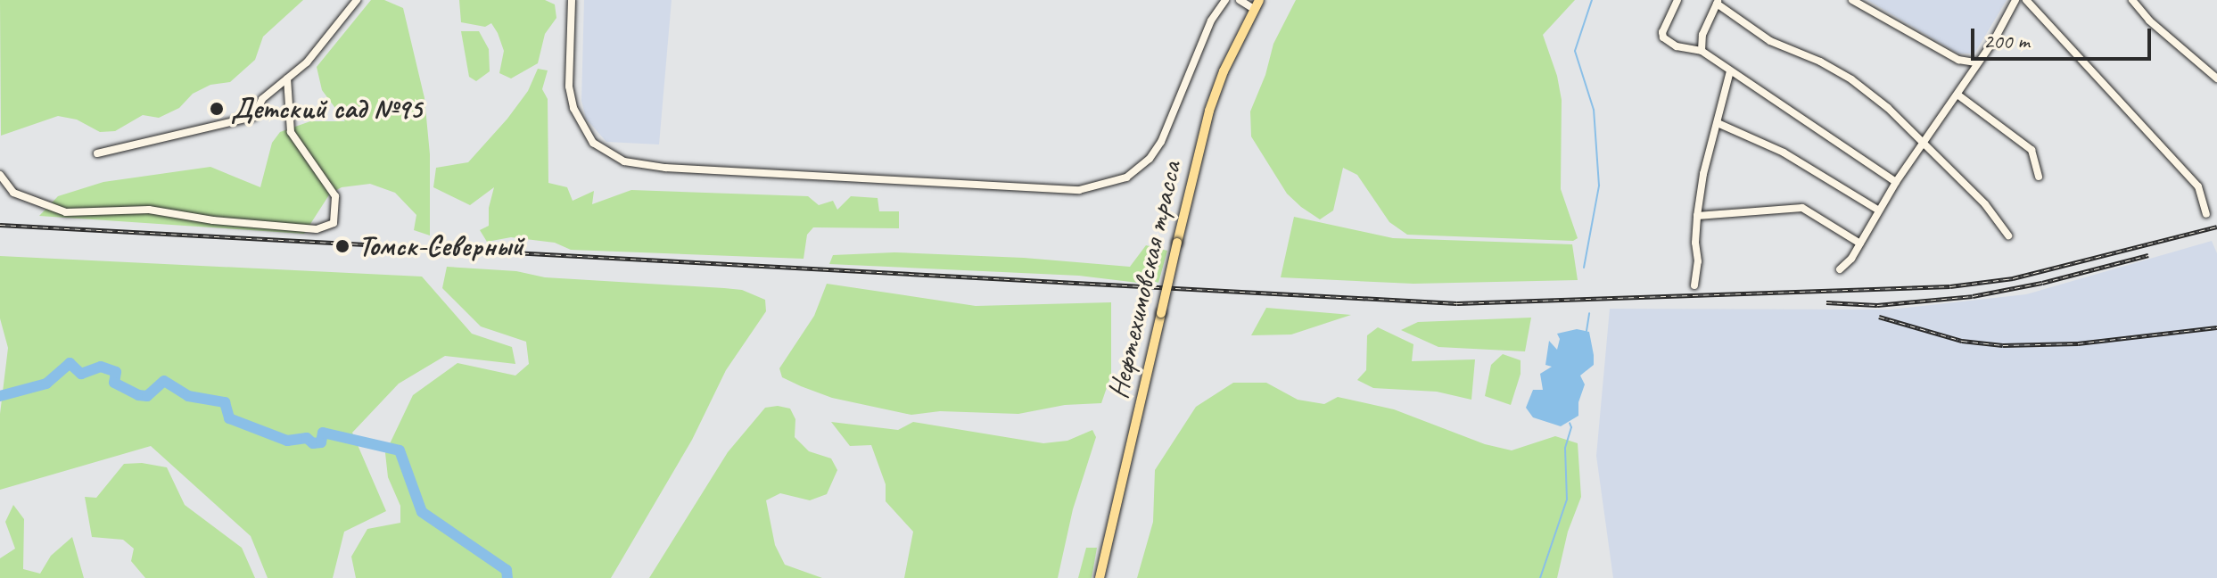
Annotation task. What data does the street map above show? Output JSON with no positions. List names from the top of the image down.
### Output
{
  "streets": {
    "main road": ["Нефтехимовская трасса"]
  },
  "places": ["Детский сад №95", "Томск-Северный"],
  "scale_bar": "200 m"
}
